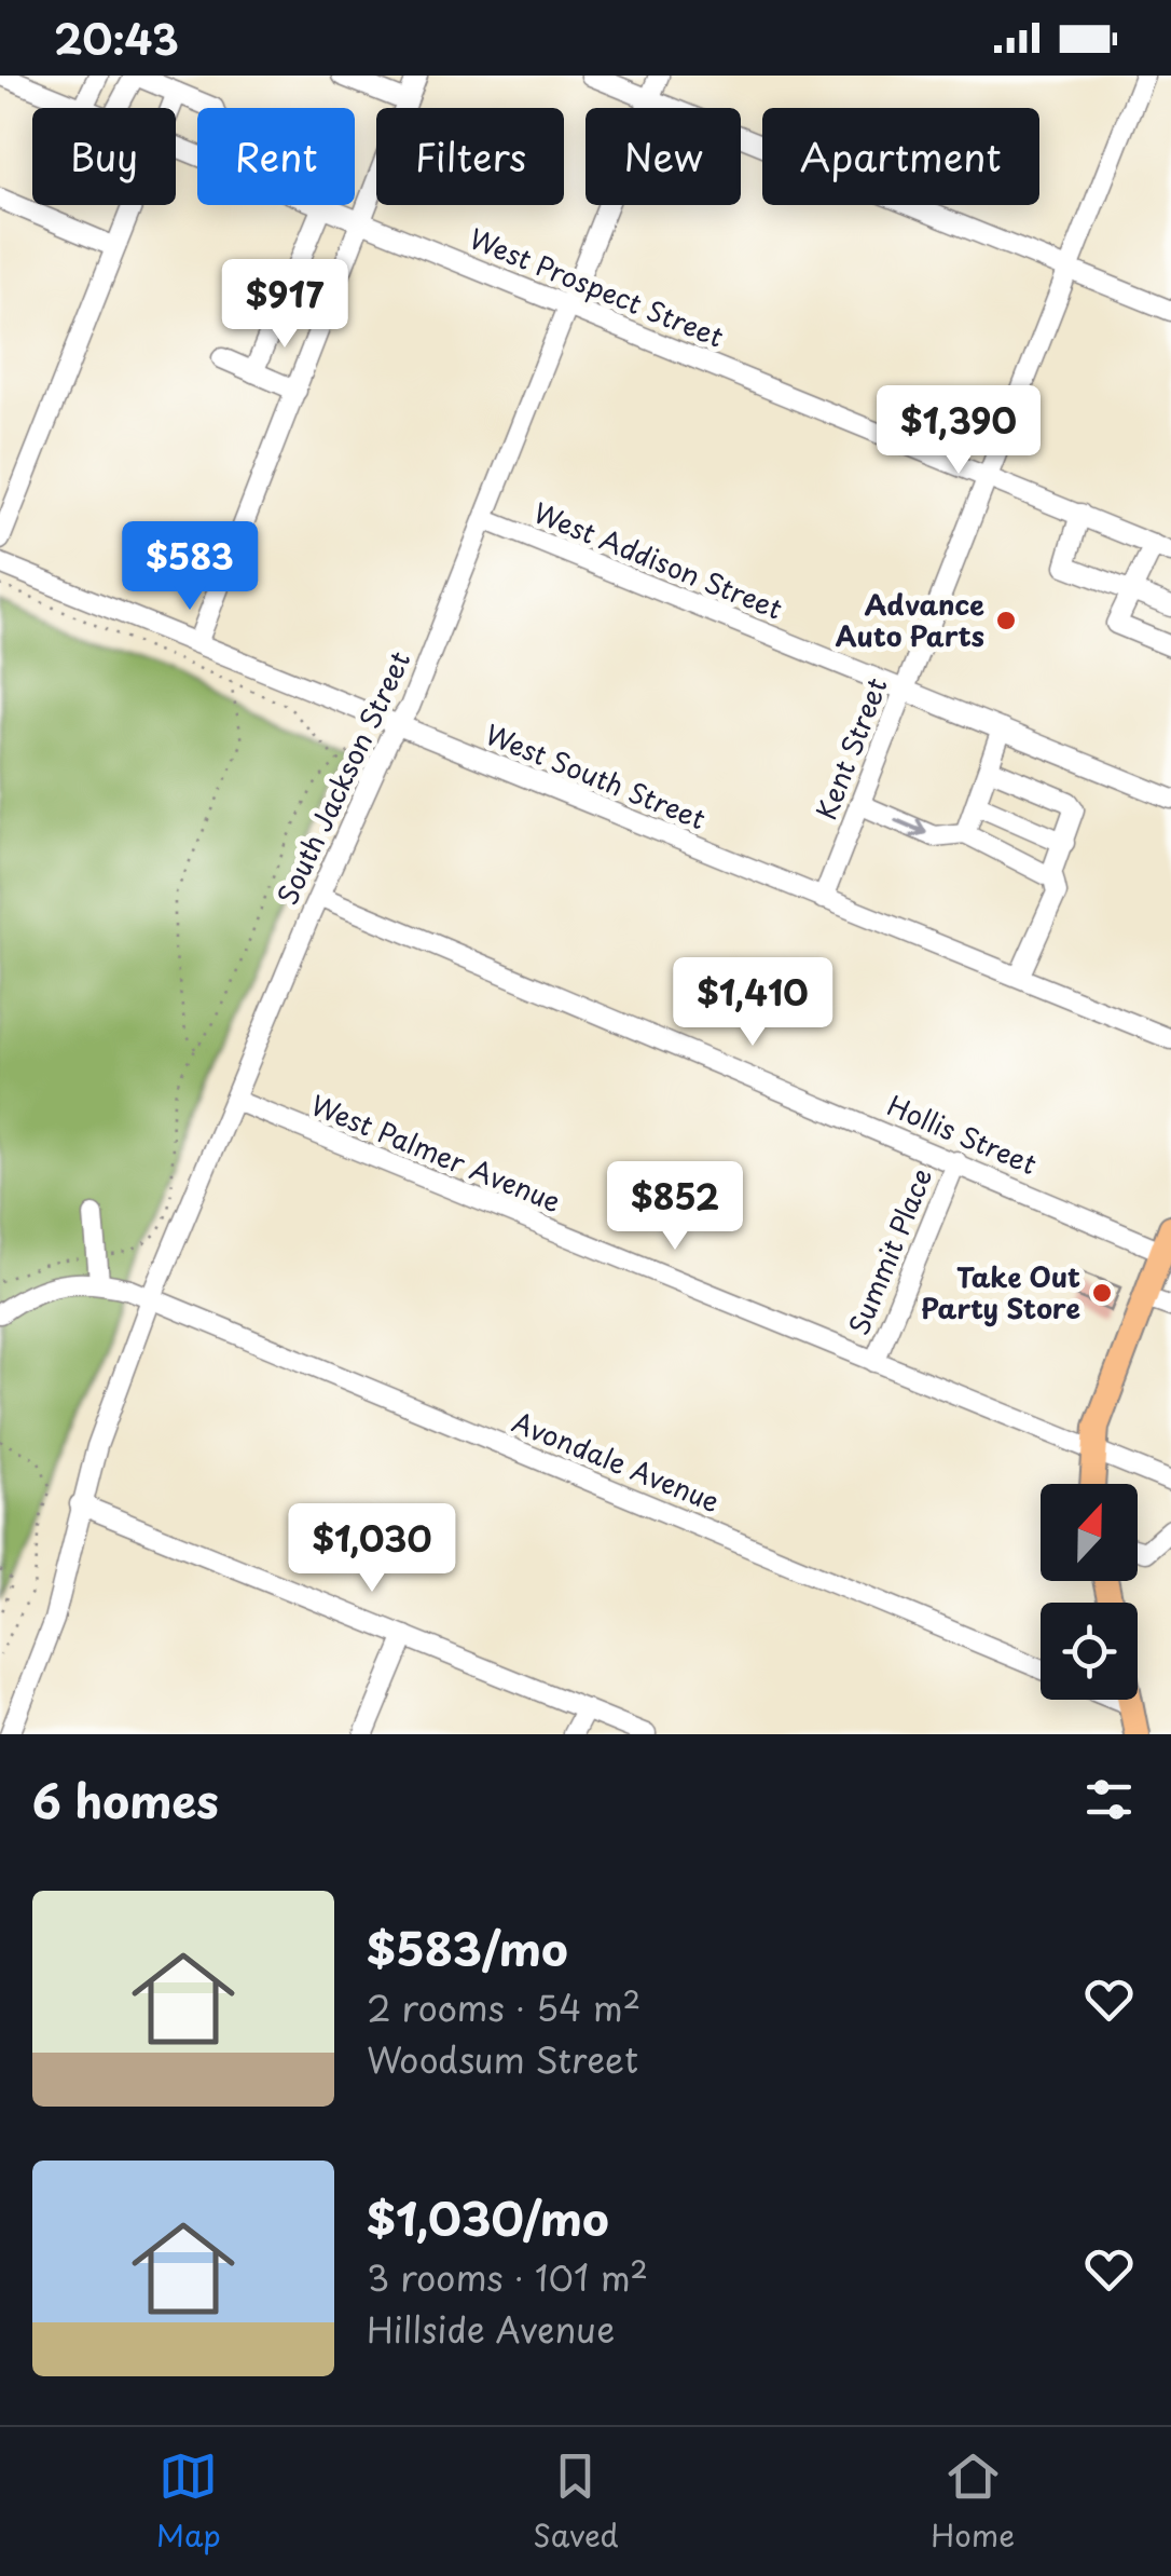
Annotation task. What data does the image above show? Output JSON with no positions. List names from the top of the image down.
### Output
{
  "streets": {
    "street": [
      "West Prospect Street",
      "West Addison Street",
      "Kent Street",
      "West South Street",
      "South Jackson Street",
      "Hollis Street",
      "West Palmer Avenue",
      "Summit Place",
      "Avondale Avenue"
    ]
  },
  "crossings": [
    ["West Prospect Street", "Kent Street"],
    ["West Prospect Street", "South Jackson Street"],
    ["West Addison Street", "Kent Street"],
    ["West Addison Street", "South Jackson Street"],
    ["Kent Street", "West South Street"],
    ["West South Street", "South Jackson Street"],
    ["South Jackson Street", "Hollis Street"],
    ["South Jackson Street", "West Palmer Avenue"],
    ["South Jackson Street", "Avondale Avenue"],
    ["Hollis Street", "Summit Place"],
    ["West Palmer Avenue", "Summit Place"]
  ],
  "places": ["Advance Auto Parts", "Take Out Party Store"],
  "north": "top",
  "page": {
    "status": "20:43",
    "chip": [
      "Buy",
      "Rent",
      "Filters",
      "New",
      "Apartment"
    ],
    "price": [
      "$917",
      "$1,390",
      "$583",
      "$1,410",
      "$852",
      "$1,030"
    ],
    "heading": "6 homes",
    "list": [
      {
        "name": "$583/mo",
        "note": "2 rooms · 54 m² · Woodsum Street"
      },
      {
        "name": "$1,030/mo",
        "note": "3 rooms · 101 m² · Hillside Avenue"
      }
    ],
    "tabs": ["Map", "Saved", "Home"]
  }
}
